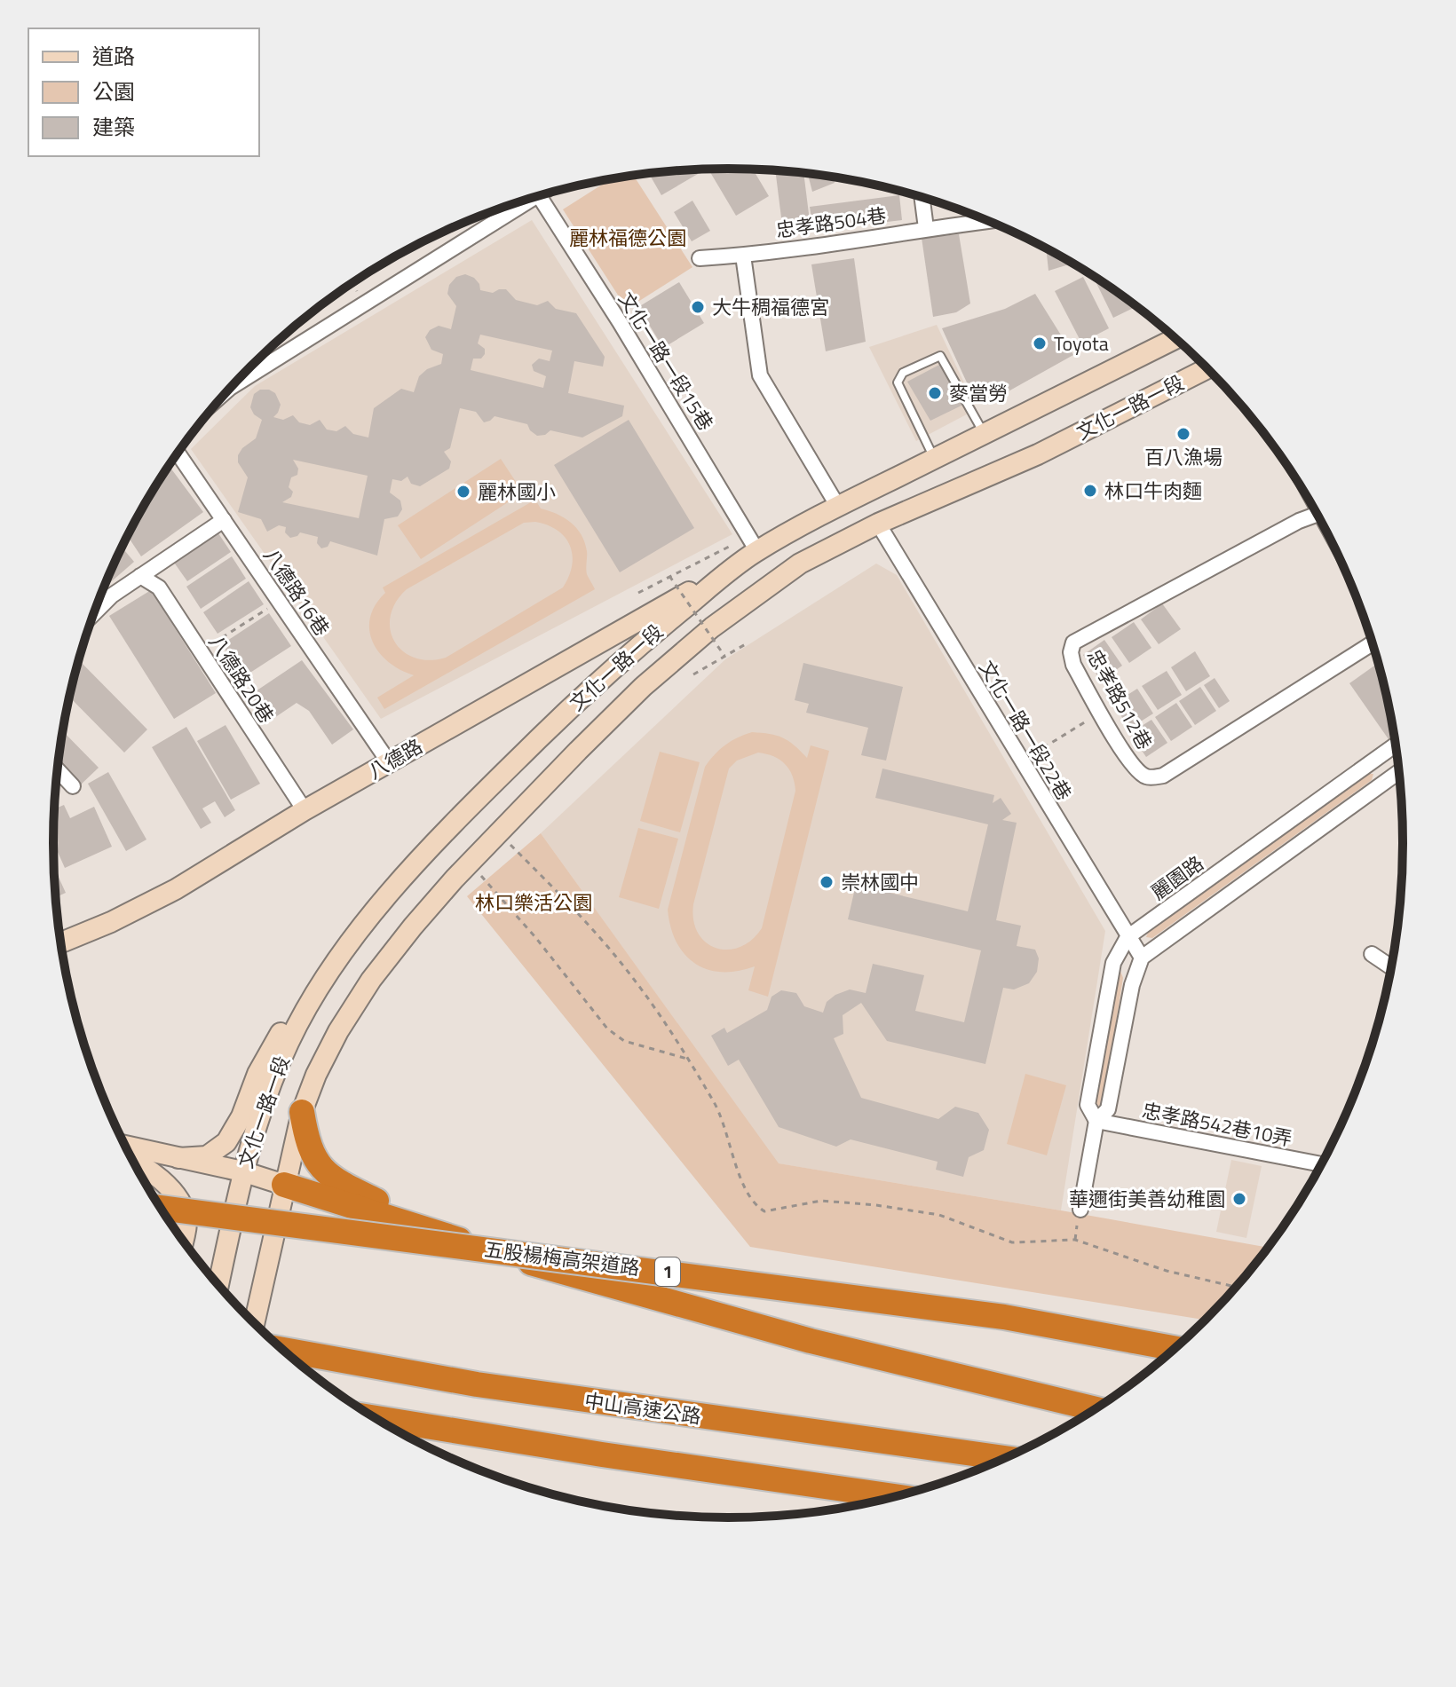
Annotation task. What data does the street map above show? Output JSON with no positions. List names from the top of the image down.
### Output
{
  "streets": {
    "highway": ["五股楊梅高架道路", "1", "中山高速公路"],
    "main road": ["文化一路一段", "八德路"],
    "street": [
      "忠孝路504巷",
      "文化一路一段15巷",
      "八德路16巷",
      "八德路20巷",
      "忠孝路512巷",
      "文化一路一段22巷",
      "麗園路",
      "忠孝路542巷10弄"
    ]
  },
  "crossings": [
    ["文化一路一段15巷", "文化一路一段"],
    ["文化一路一段", "文化一路一段22巷"],
    ["文化一路一段", "八德路"],
    ["八德路16巷", "八德路"],
    ["八德路20巷", "八德路"],
    ["文化一路一段22巷", "麗園路"],
    ["麗園路", "忠孝路542巷10弄"]
  ],
  "parks": ["麗林福德公園", "林口樂活公園"],
  "places": [
    "大牛稠福德宮",
    "Toyota",
    "麥當勞",
    "百八漁場",
    "林口牛肉麵",
    "麗林國小",
    "崇林國中",
    "華邇街美善幼稚園"
  ],
  "legend": ["道路", "公園", "建築"]
}
